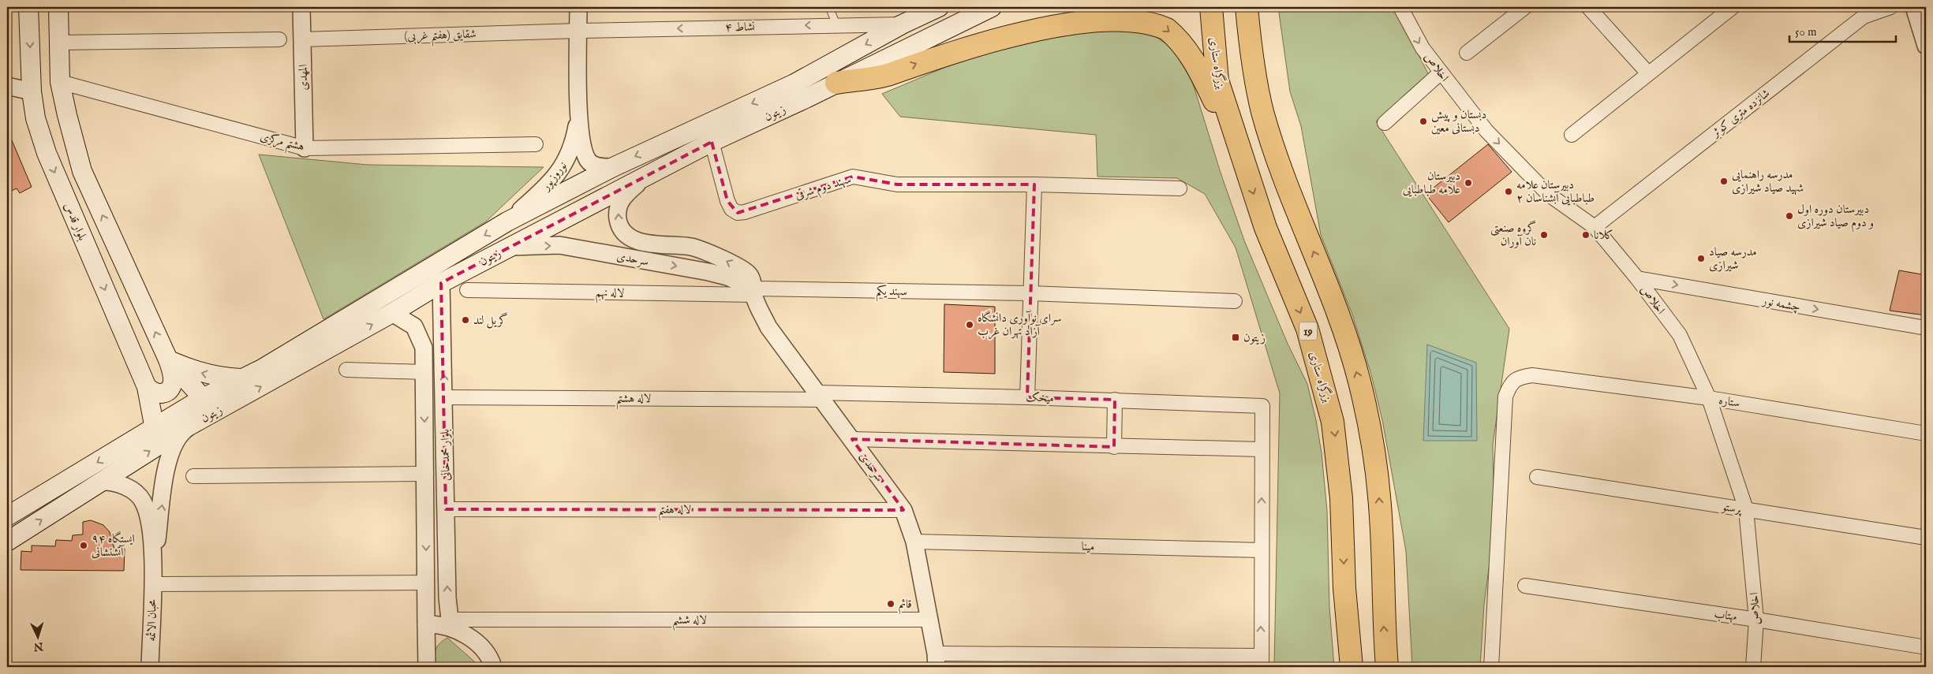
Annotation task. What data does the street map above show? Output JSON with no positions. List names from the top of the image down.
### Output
{
  "streets": {
    "highway": ["بزرگراه ستاری", "19"],
    "main road": ["زیتون", "بلوار قدس"],
    "street": [
      "نشاط ۴",
      "شقایق (هفتم غربی)",
      "اخلاص",
      "المهدی",
      "شانزده متری کوثر",
      "هشتم مرکزی",
      "نوروزپور",
      "سهند دوم شرقی",
      "سرحدی",
      "سهند يكم",
      "لاله نهم",
      "چشمه نور",
      "میخک",
      "لاله هشتم",
      "ستاره",
      "بلوار محمدخانی",
      "پرستو",
      "لاله هفتم",
      "مینا",
      "مهتاب",
      "لاله ششم",
      "محبان الائمه"
    ]
  },
  "crossings": [
    ["نشاط ۴", "شقایق (هفتم غربی)"],
    ["نشاط ۴", "زیتون"],
    ["نشاط ۴", "نوروزپور"],
    ["شقایق (هفتم غربی)", "المهدی"],
    ["شقایق (هفتم غربی)", "نوروزپور"],
    ["اخلاص", "شانزده متری کوثر"],
    ["اخلاص", "چشمه نور"],
    ["اخلاص", "ستاره"],
    ["اخلاص", "پرستو"],
    ["اخلاص", "مهتاب"],
    ["المهدی", "هشتم مرکزی"],
    ["زیتون", "نوروزپور"],
    ["زیتون", "سهند دوم شرقی"],
    ["زیتون", "بلوار قدس"],
    ["زیتون", "سرحدی"],
    ["زیتون", "بلوار محمدخانی"],
    ["سرحدی", "سهند يكم"],
    ["سرحدی", "لاله نهم"],
    ["سرحدی", "میخک"],
    ["سرحدی", "لاله هشتم"],
    ["سرحدی", "لاله هفتم"],
    ["سرحدی", "مینا"],
    ["سرحدی", "لاله ششم"],
    ["سهند يكم", "لاله نهم"],
    ["میخک", "لاله هشتم"],
    ["لاله هشتم", "بلوار محمدخانی"],
    ["بلوار محمدخانی", "لاله هفتم"],
    ["بلوار محمدخانی", "لاله ششم"]
  ],
  "one_way": ["نشاط ۴", "اخلاص", "چشمه نور"],
  "places": {
    "other": [
      "دبستان و پیش دبستانی معین",
      "مدرسه راهنمايی شهيد صياد شيرازی",
      "دبیرستان علامه طباطبایی",
      "دبیرستان علامه طباطبایی آبشناسان ۲",
      "دبیرستان دوره اول‌ و دوم صیاد شیرازی",
      "گروه صنعتی نان آوران",
      "کلانا",
      "مدرسه صیاد شیرازی",
      "گریل لند",
      "سرای نوآوری دانشگاه آزاد تهران غرب",
      "ایستگاه ۹۴ آتشنشانی",
      "قائم"
    ],
    "transit": ["زیتون"]
  },
  "scale_bar": "50 m",
  "north": "bottom"
}
